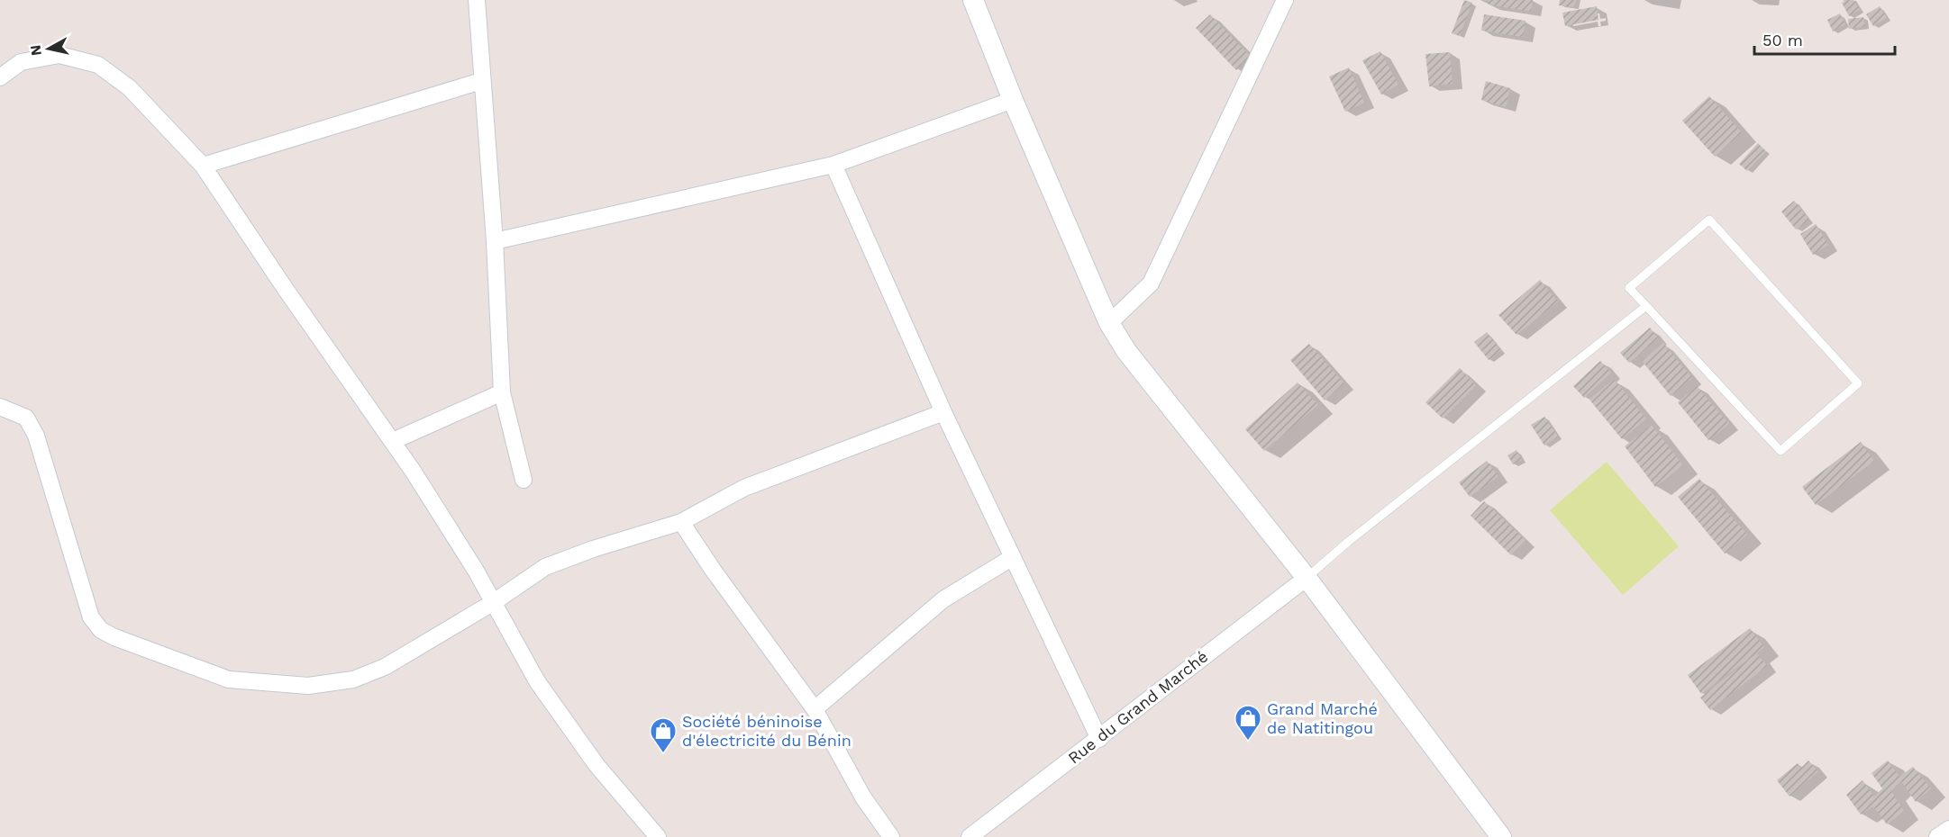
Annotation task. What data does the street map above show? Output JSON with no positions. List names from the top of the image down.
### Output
{
  "streets": {
    "street": ["Rue du Grand Marché"]
  },
  "places": {
    "shop": ["Grand Marché de Natitingou", "Société béninoise d'électricité du Bénin"]
  },
  "scale_bar": "50 m",
  "north": "left"
}
